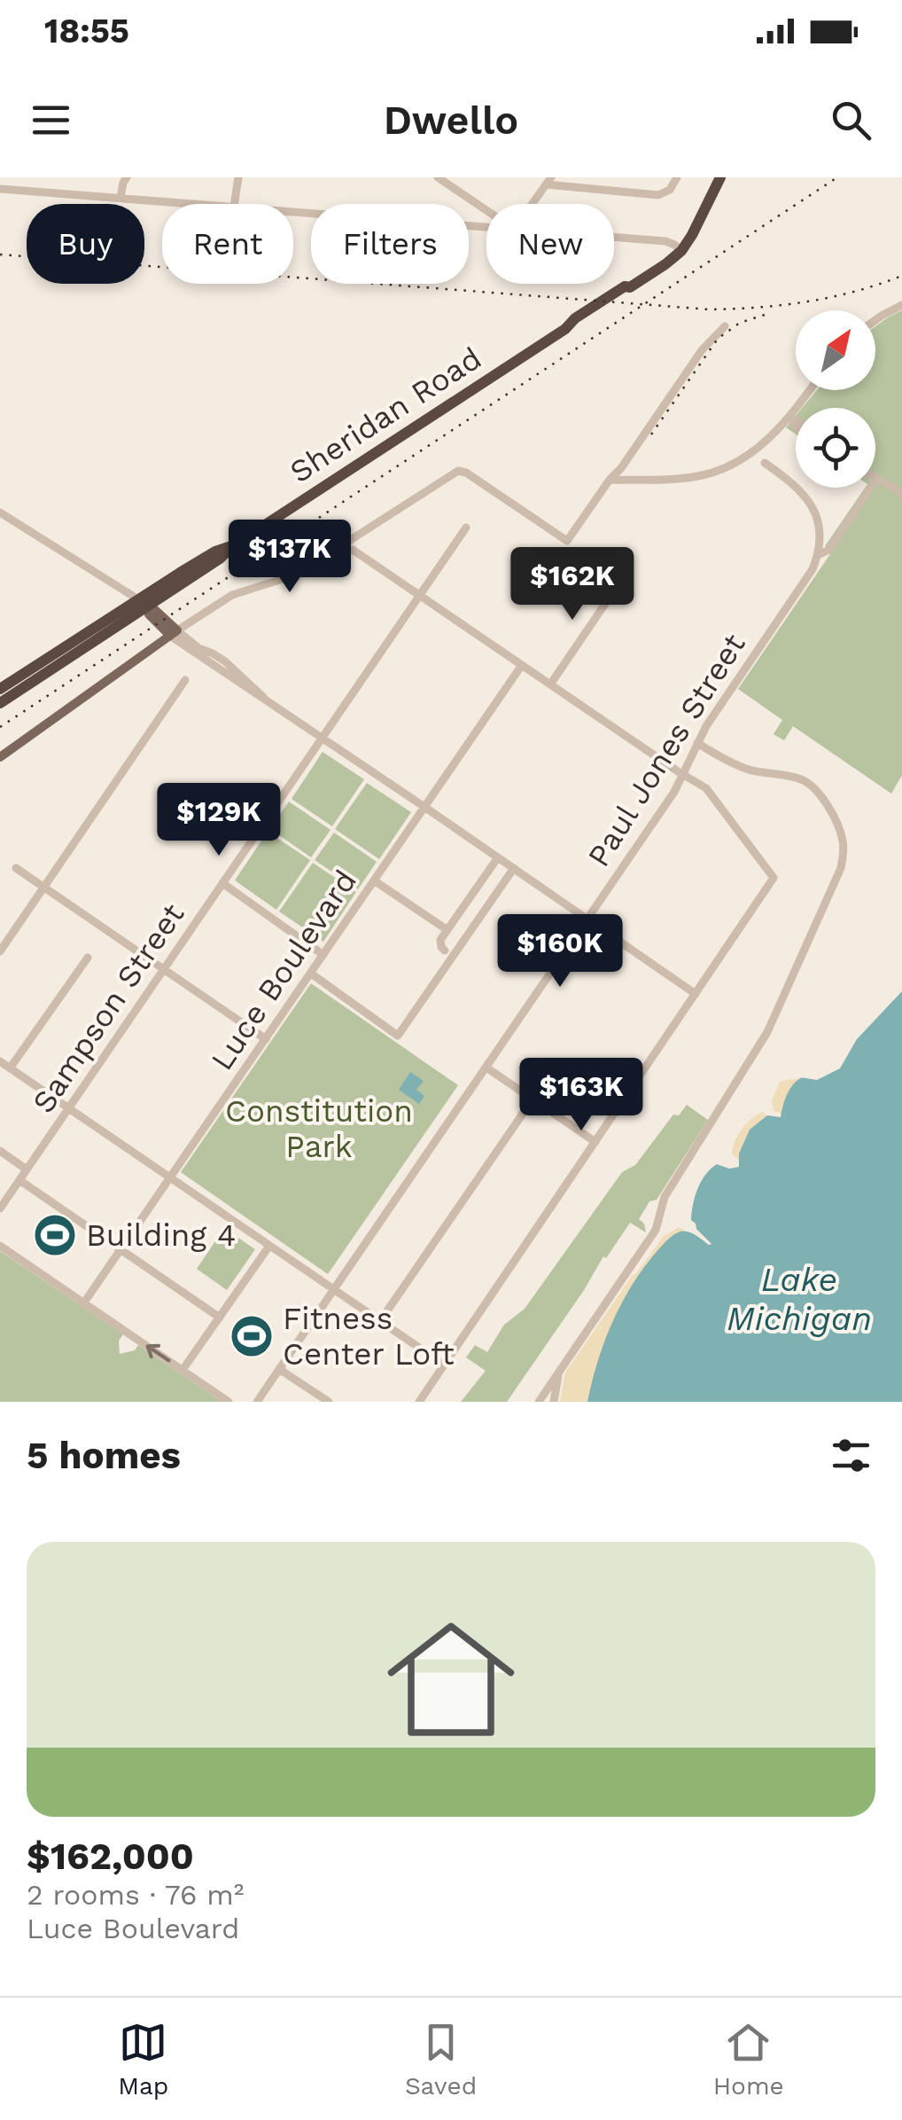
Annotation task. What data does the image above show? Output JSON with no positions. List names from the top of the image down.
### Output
{
  "streets": {
    "highway": ["Sheridan Road"],
    "street": ["Paul Jones Street", "Luce Boulevard", "Sampson Street"]
  },
  "water": ["Lake Michigan"],
  "parks": ["Constitution Park"],
  "places": {
    "sports": ["Building 4", "Fitness Center Loft"]
  },
  "north": "top right",
  "page": {
    "status": "18:55",
    "header": "Dwello",
    "chip": [
      "Buy",
      "Rent",
      "Filters",
      "New"
    ],
    "price": [
      "$137K",
      "$162K",
      "$129K",
      "$160K",
      "$163K"
    ],
    "heading": "5 homes",
    "list": [
      {
        "name": "$162,000",
        "note": "2 rooms · 76 m² · Luce Boulevard"
      }
    ],
    "tabs": ["Map", "Saved", "Home"]
  }
}
